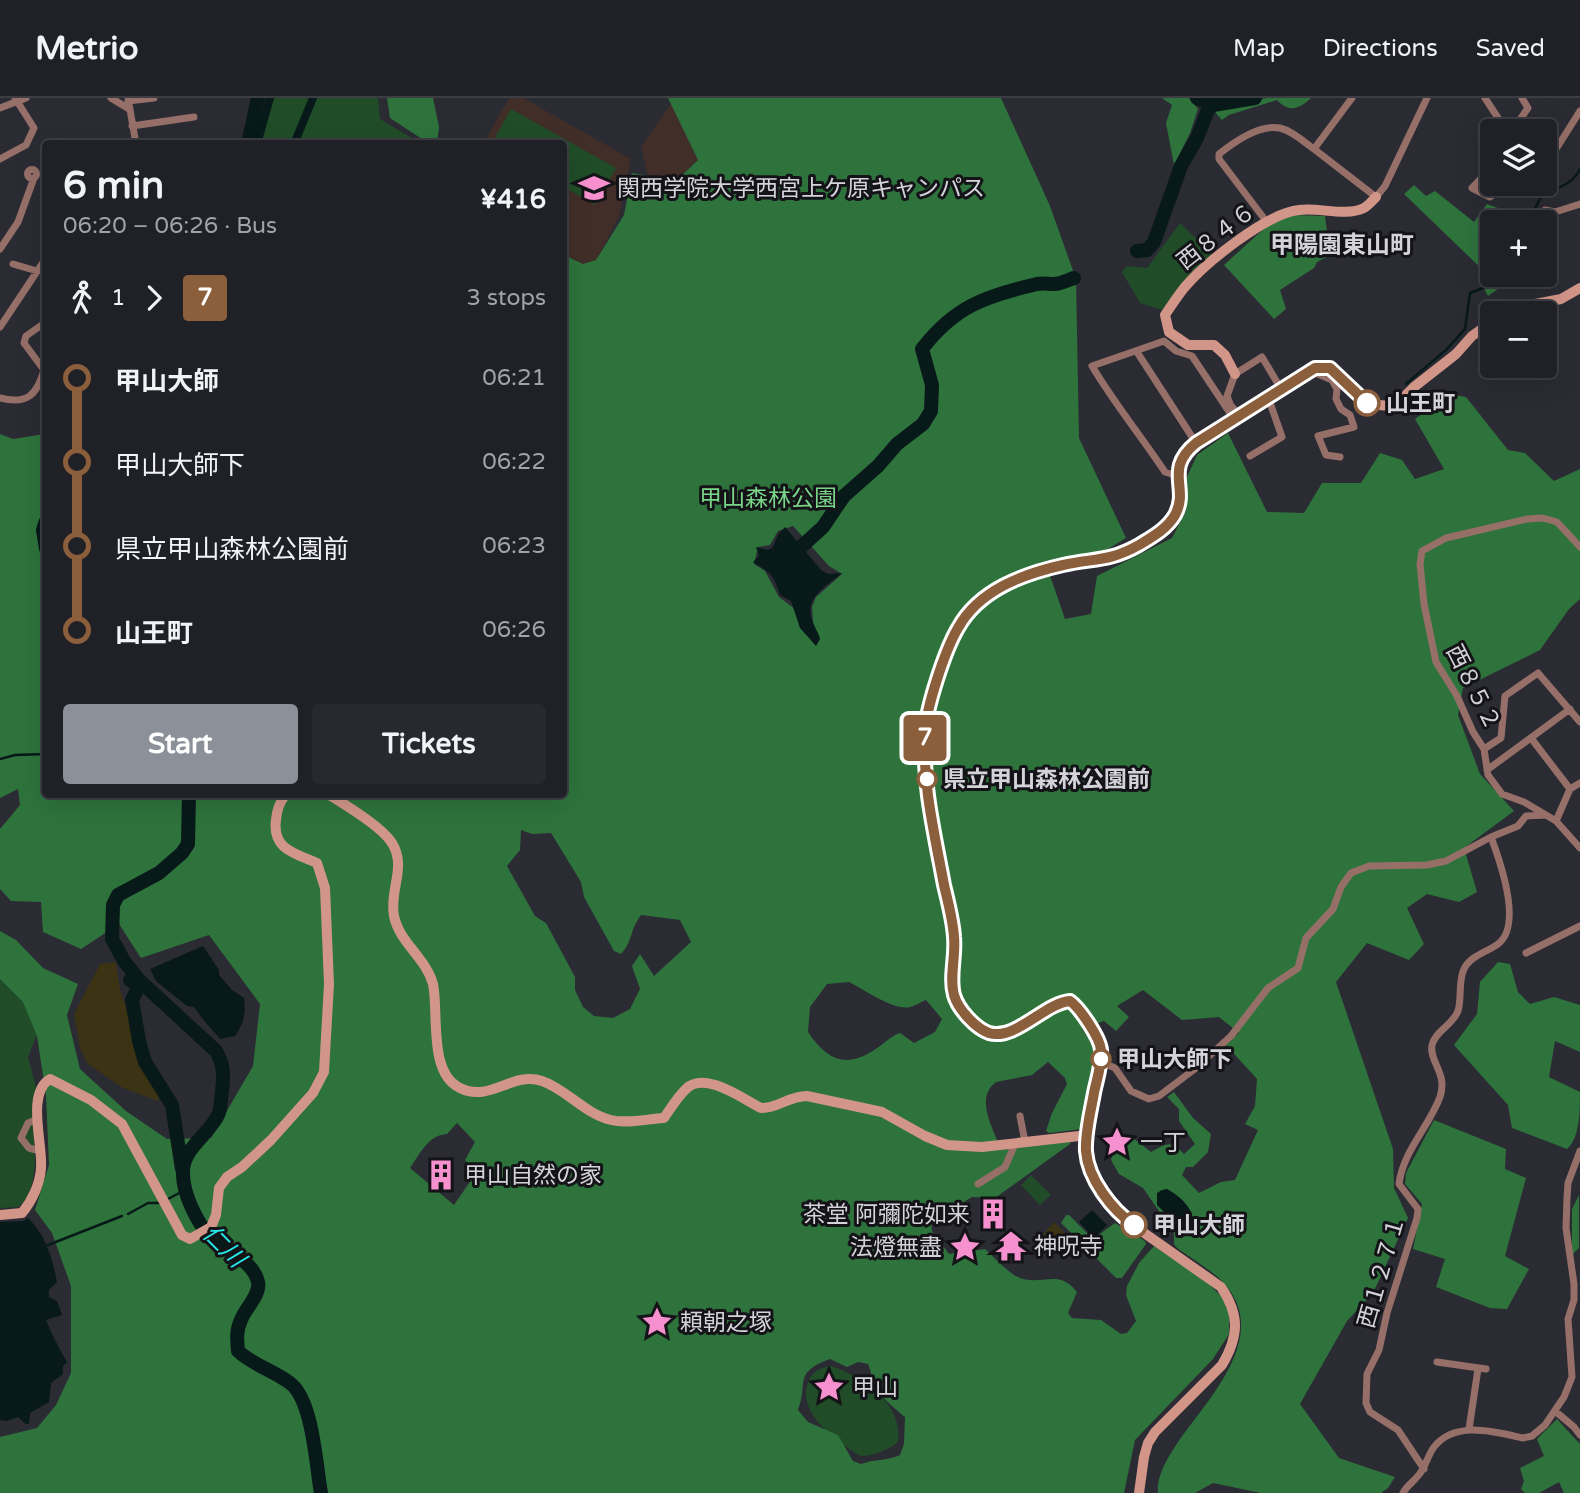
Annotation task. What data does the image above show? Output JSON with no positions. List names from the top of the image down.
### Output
{
  "streets": {
    "street": ["西８４６", "西８５２", "西１２７１"]
  },
  "districts": ["甲陽園東山町"],
  "water": ["仁川"],
  "parks": ["甲山森林公園"],
  "places": {
    "school or university": ["関西学院大学西宮上ケ原キャンパス"],
    "other": [
      "山王町",
      "県立甲山森林公園前",
      "甲山大師下",
      "甲山大師"
    ],
    "place": [
      "一丁",
      "法燈無盡",
      "頼朝之塚",
      "甲山"
    ],
    "building": ["甲山自然の家", "茶堂 阿彌陀如来"],
    "temple": ["神呪寺"]
  },
  "lines": ["bus line 7"],
  "page": {
    "header": "Metrio",
    "nav": ["Map", "Directions", "Saved"],
    "on_map": "7",
    "map_buttons": ["+", "−"],
    "heading": ["6 min", "06:20 – 06:26 · Bus", "¥416"],
    "legs": ["1", "7", "3 stops"],
    "list": [
      {
        "name": "甲山大師",
        "value": "06:21"
      },
      {
        "name": "甲山大師下",
        "value": "06:22"
      },
      {
        "name": "県立甲山森林公園前",
        "value": "06:23"
      },
      {
        "name": "山王町",
        "value": "06:26"
      }
    ],
    "buttons": ["Start", "Tickets"]
  }
}
